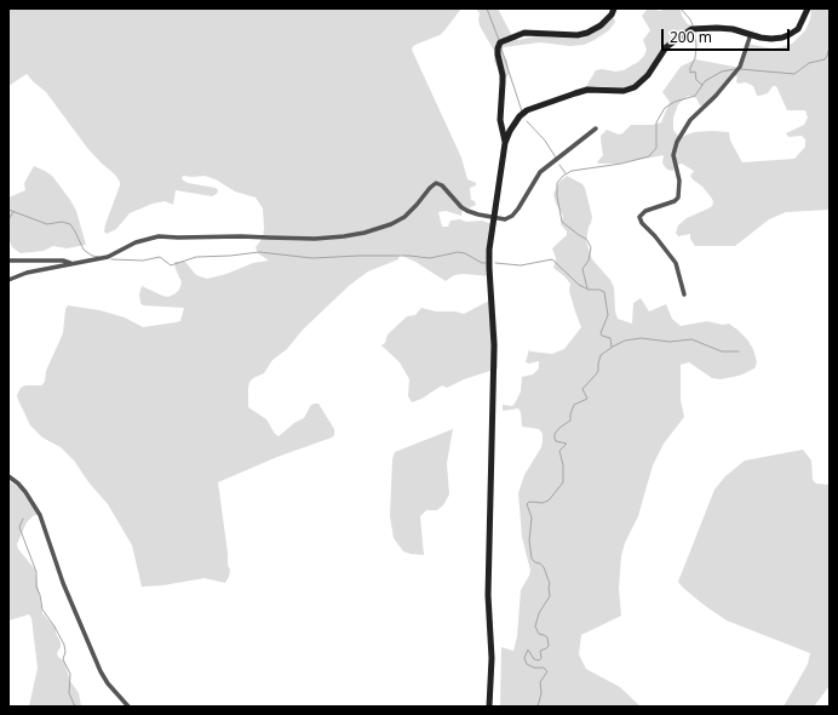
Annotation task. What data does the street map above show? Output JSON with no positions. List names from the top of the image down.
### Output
{
  "scale_bar": "200 m"
}
